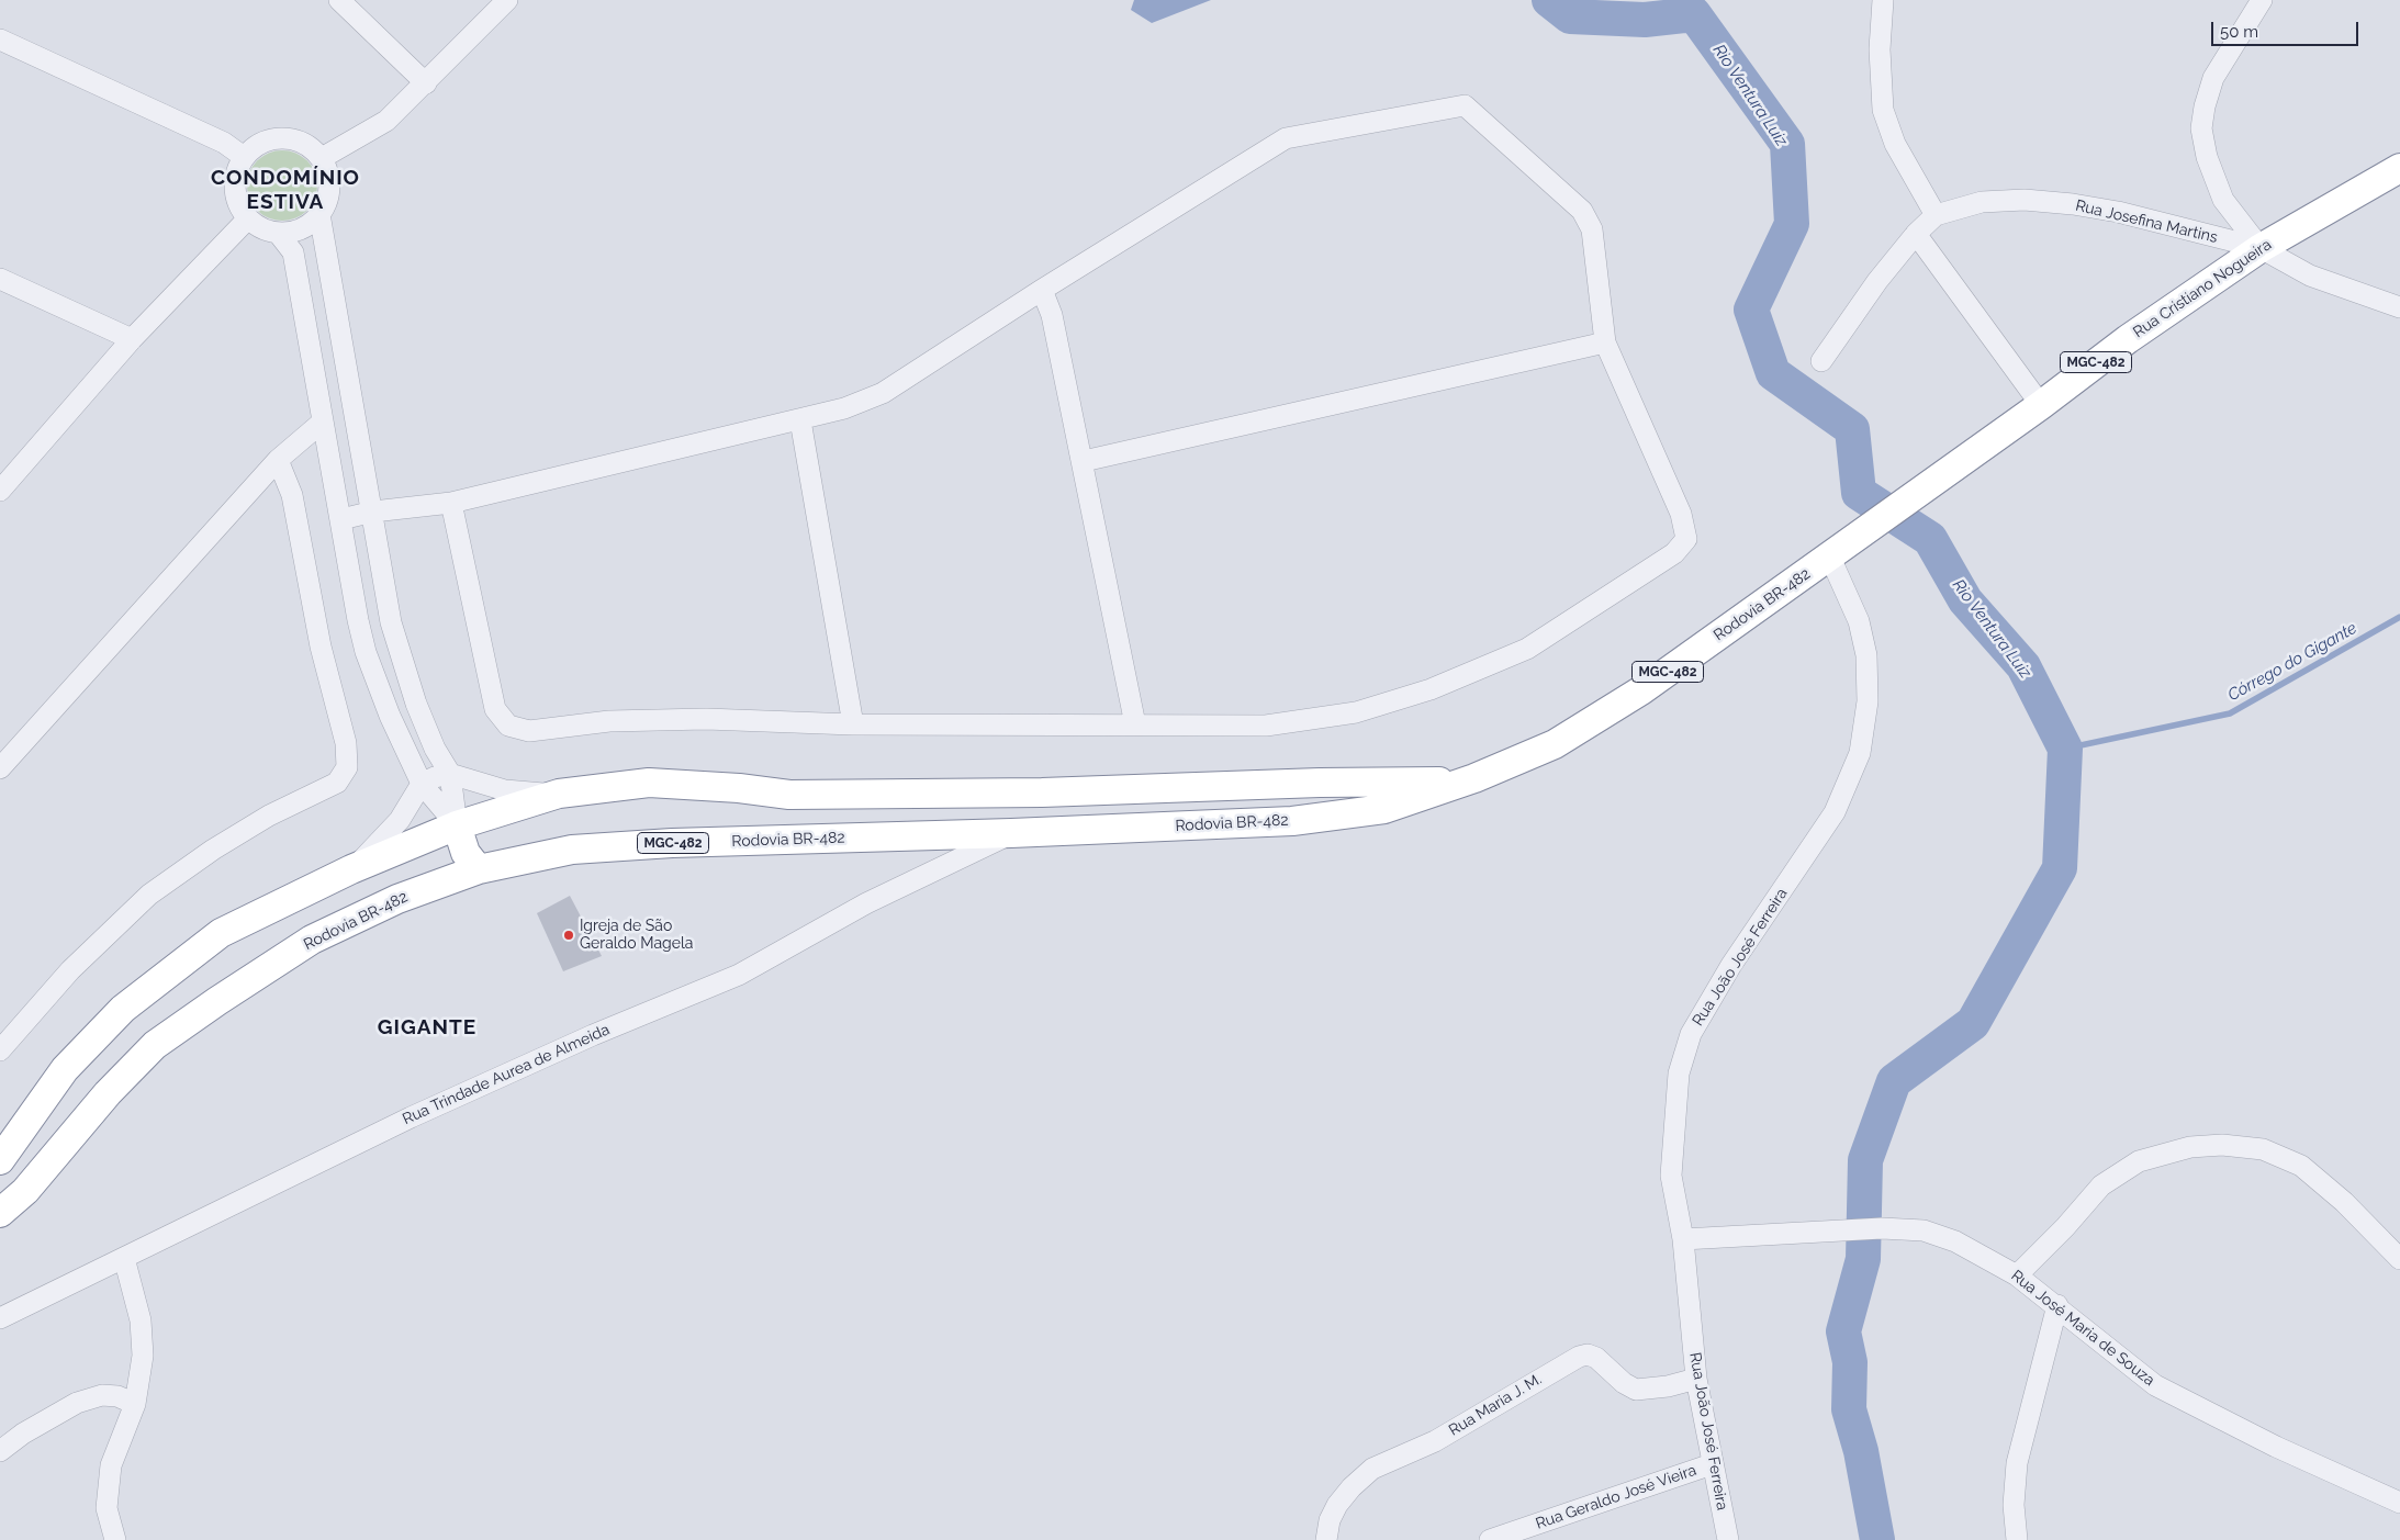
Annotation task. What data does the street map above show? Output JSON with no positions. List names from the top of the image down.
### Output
{
  "streets": {
    "highway": ["Rua Cristiano Nogueira", "MGC-482", "Rodovia BR-482"],
    "street": [
      "Rua Josefina Martins",
      "Rua João José Ferreira",
      "Rua Trindade Aurea de Almeida",
      "Rua José Maria de Souza",
      "Rua Maria J. M.",
      "Rua Geraldo José Vieira"
    ]
  },
  "crossings": [
    ["Rua Josefina Martins", "Rua Cristiano Nogueira"],
    ["Rua Cristiano Nogueira", "Rodovia BR-482"],
    ["Rodovia BR-482", "Rua João José Ferreira"],
    ["Rodovia BR-482", "Rua Trindade Aurea de Almeida"],
    ["Rua João José Ferreira", "Rua José Maria de Souza"],
    ["Rua João José Ferreira", "Rua Maria J. M."],
    ["Rua João José Ferreira", "Rua Geraldo José Vieira"]
  ],
  "districts": ["CONDOMÍNIO ESTIVA", "GIGANTE"],
  "water": ["Rio Ventura Luiz", "Córrego do Gigante"],
  "places": ["Igreja de São Geraldo Magela"],
  "scale_bar": "50 m"
}
